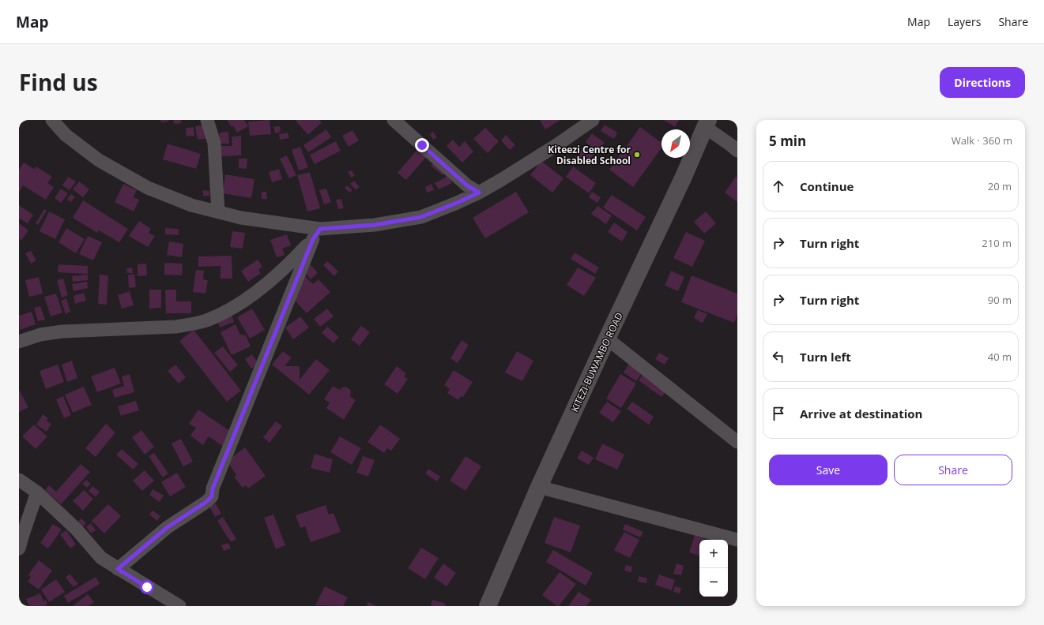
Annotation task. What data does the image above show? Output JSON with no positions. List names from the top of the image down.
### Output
{
  "streets": {
    "street": ["KITEZI-BUWAMBO ROAD"]
  },
  "places": ["Kiteezi Centre for Disabled School"],
  "north": "bottom left",
  "page": {
    "header": "Map",
    "nav": ["Map", "Layers", "Share"],
    "title": "Find us",
    "buttons": [
      "Directions",
      ["Save", "Share"]
    ],
    "heading": ["5 min", "Walk · 360 m"],
    "list": [
      ["Continue", "20 m"],
      ["Turn right", "210 m"],
      ["Turn right", "90 m"],
      ["Turn left", "40 m"],
      "Arrive at destination"
    ],
    "map_buttons": ["+", "−"]
  }
}
